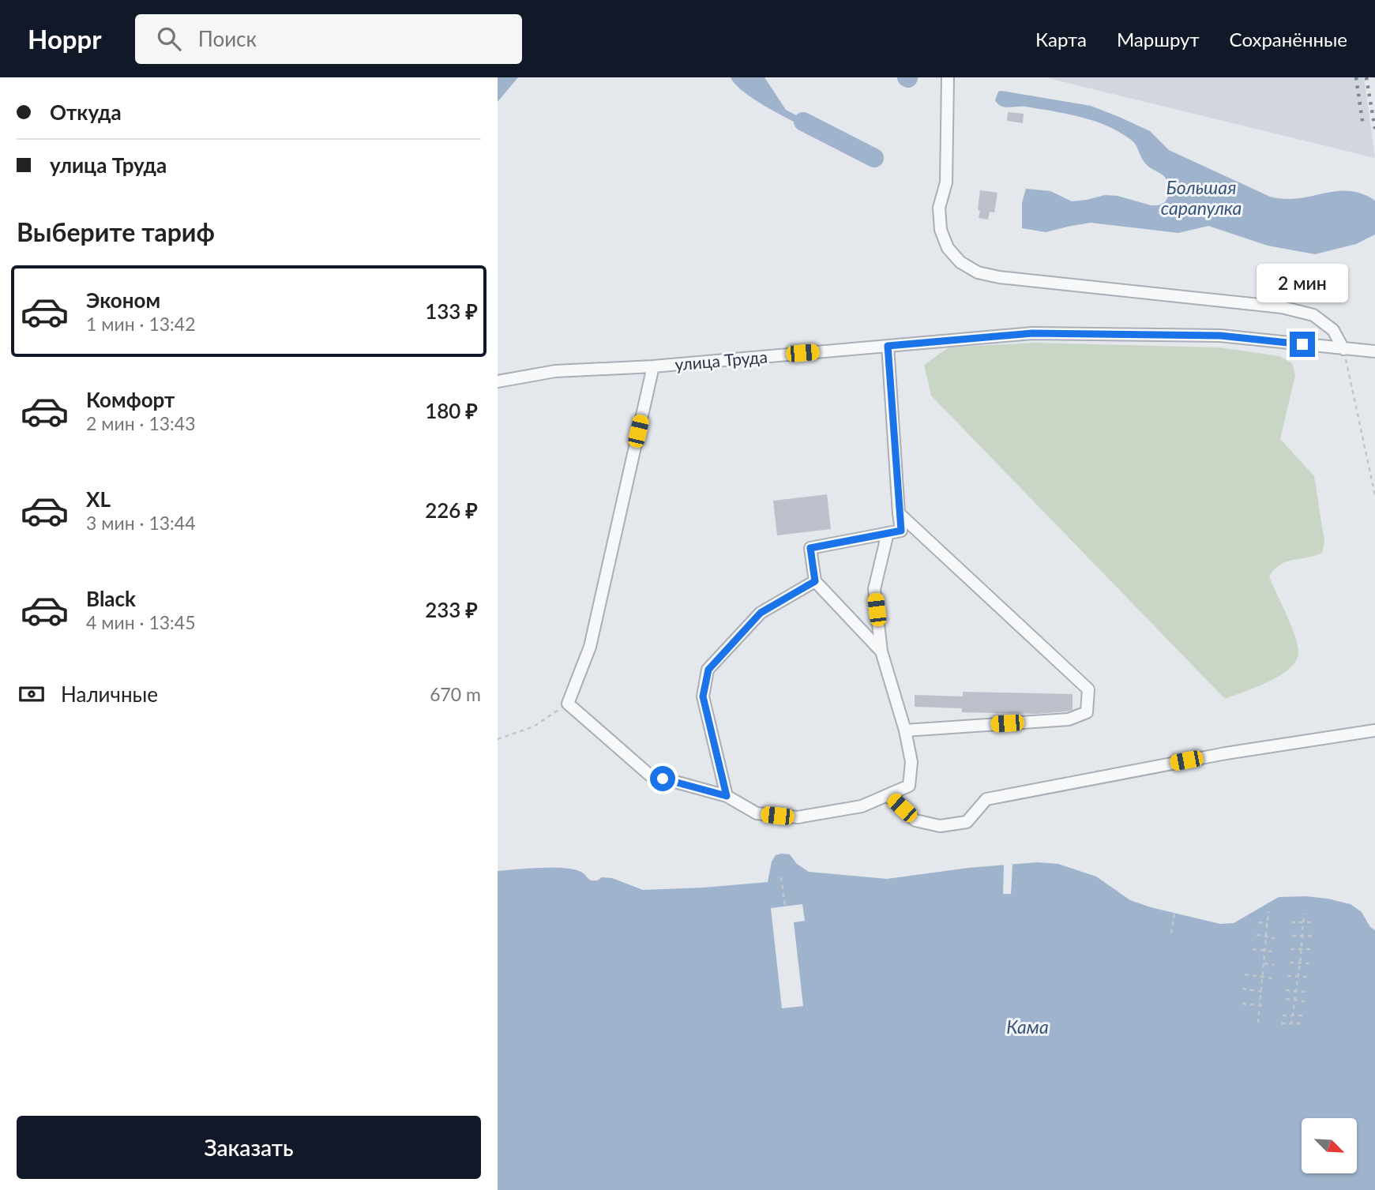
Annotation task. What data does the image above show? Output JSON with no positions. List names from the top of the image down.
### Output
{
  "streets": {
    "street": ["улица Труда"]
  },
  "water": ["Большая сарапулка", "Кама"],
  "north": "bottom right",
  "page": {
    "header": "Hoppr",
    "search": "Поиск",
    "nav": ["Карта", "Маршрут", "Сохранённые"],
    "banner": ["Откуда", "улица Труда"],
    "heading": "Выберите тариф",
    "bubble": "2 мин",
    "list": [
      {
        "name": "Эконом",
        "note": "1 мин · 13:42",
        "value": "133 ₽"
      },
      {
        "name": "Комфорт",
        "note": "2 мин · 13:43",
        "value": "180 ₽"
      },
      {
        "name": "XL",
        "note": "3 мин · 13:44",
        "value": "226 ₽"
      },
      {
        "name": "Black",
        "note": "4 мин · 13:45",
        "value": "233 ₽"
      }
    ],
    "pay": ["Наличные", "670 m"],
    "buttons": "Заказать"
  }
}
